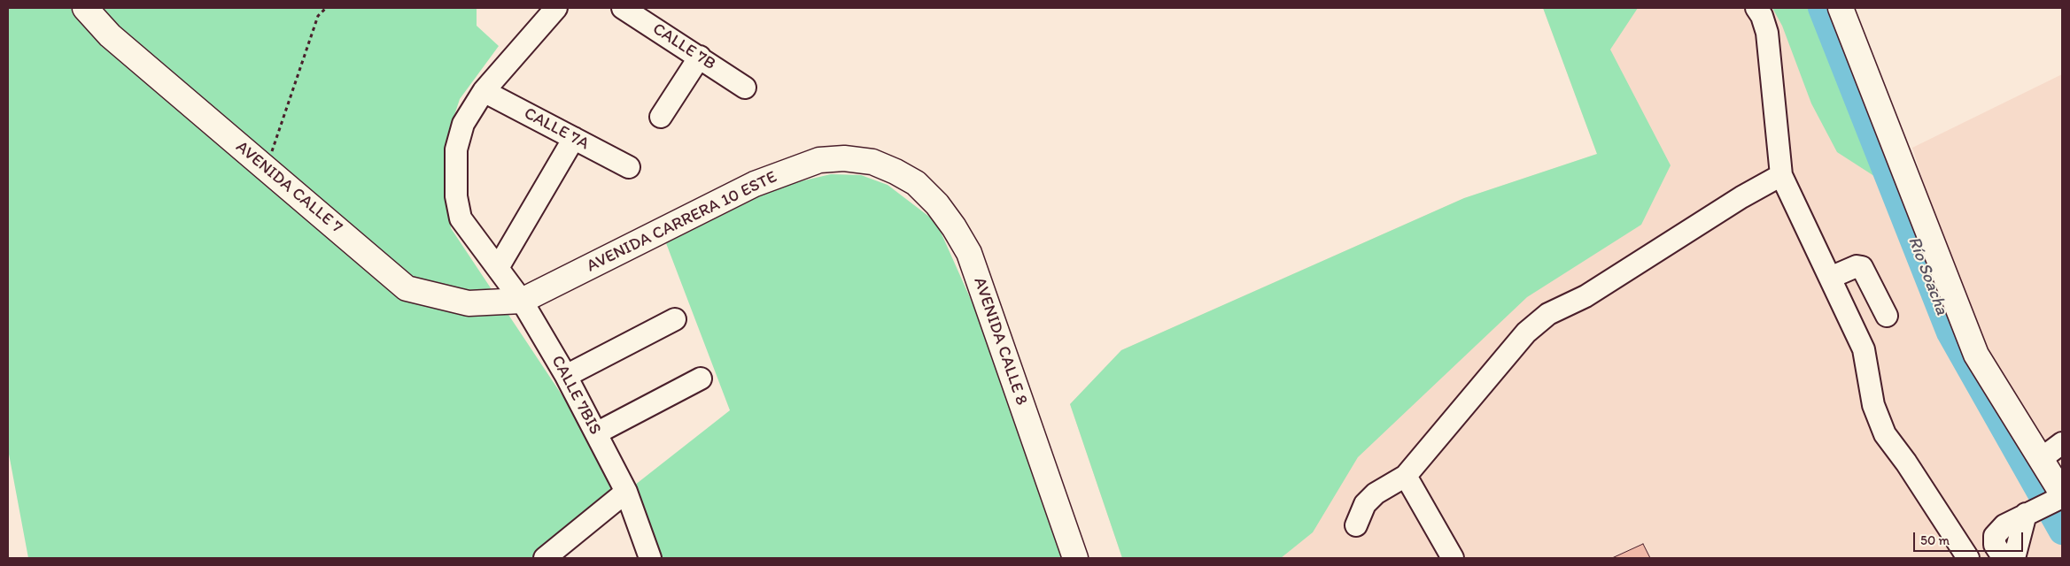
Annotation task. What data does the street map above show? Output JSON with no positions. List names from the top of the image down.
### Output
{
  "streets": {
    "main road": ["AVENIDA CALLE 7", "AVENIDA CARRERA 10 ESTE", "AVENIDA CALLE 8"],
    "street": ["CALLE 7B", "CALLE 7A", "CALLE 7BIS"]
  },
  "crossings": [
    ["AVENIDA CALLE 7", "AVENIDA CARRERA 10 ESTE"],
    ["AVENIDA CALLE 7", "CALLE 7BIS"],
    ["AVENIDA CARRERA 10 ESTE", "AVENIDA CALLE 8"],
    ["AVENIDA CARRERA 10 ESTE", "CALLE 7BIS"]
  ],
  "water": ["Río Soacha"],
  "scale_bar": "50 m"
}
